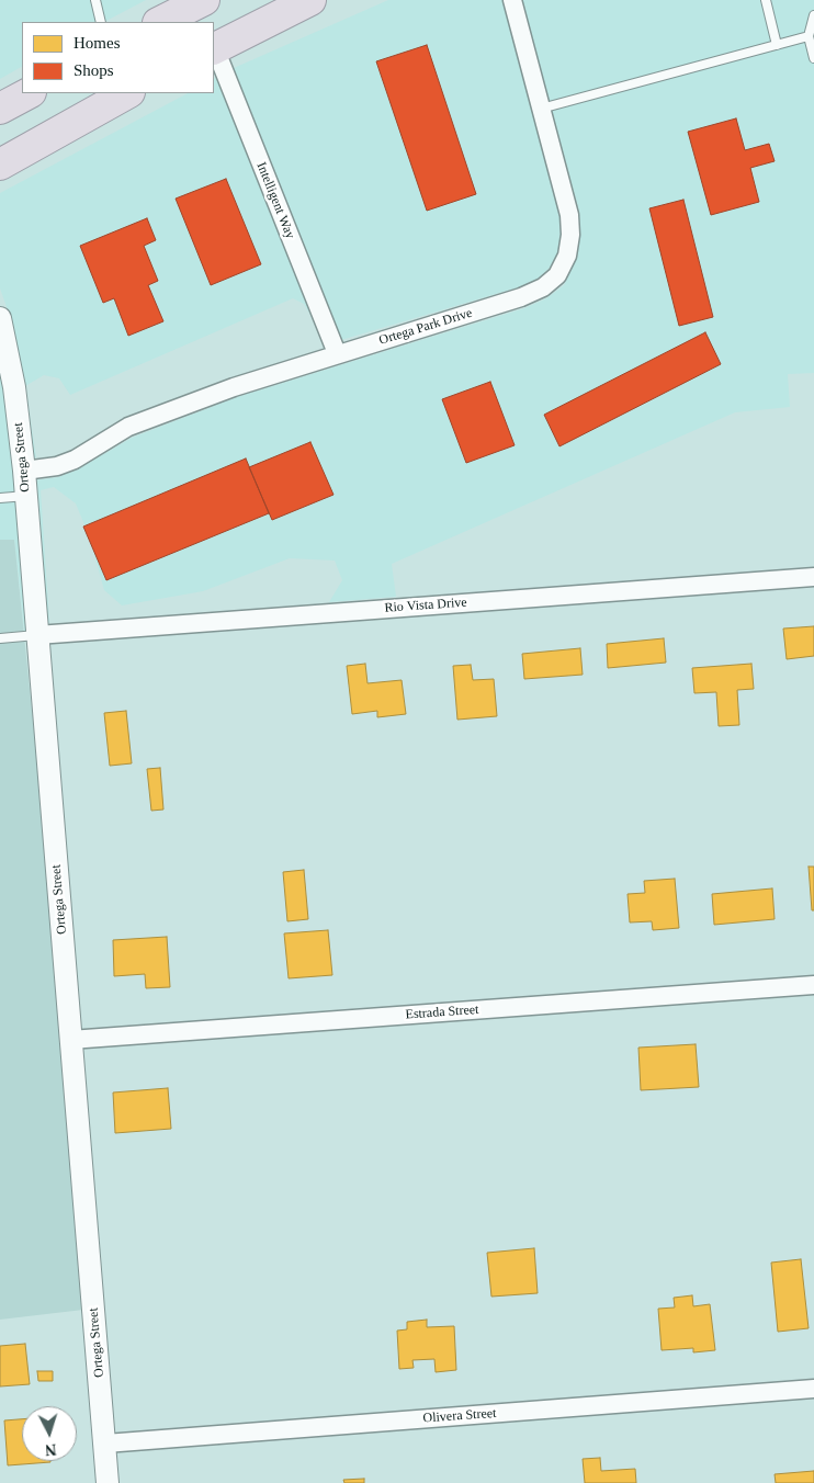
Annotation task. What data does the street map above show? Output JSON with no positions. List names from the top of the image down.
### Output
{
  "streets": {
    "street": [
      "Intelligent Way",
      "Ortega Park Drive",
      "Ortega Street",
      "Rio Vista Drive",
      "Estrada Street",
      "Olivera Street"
    ]
  },
  "crossings": [
    ["Intelligent Way", "Ortega Park Drive"],
    ["Ortega Park Drive", "Ortega Street"],
    ["Ortega Street", "Rio Vista Drive"],
    ["Ortega Street", "Estrada Street"],
    ["Ortega Street", "Olivera Street"]
  ],
  "legend": ["Homes", "Shops"],
  "north": "bottom"
}
